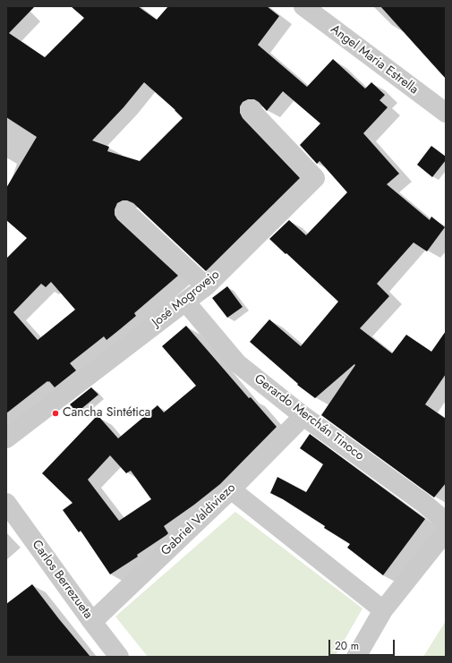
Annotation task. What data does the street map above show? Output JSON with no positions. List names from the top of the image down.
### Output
{
  "streets": {
    "street": [
      "Angel Maria Estrella",
      "José Mogrovejo",
      "Gerardo Merchán Tinoco",
      "Gabriel Valdiviezo",
      "Carlos Berrezueta"
    ]
  },
  "crossings": [
    ["José Mogrovejo", "Gerardo Merchán Tinoco"],
    ["Gerardo Merchán Tinoco", "Gabriel Valdiviezo"],
    ["Gabriel Valdiviezo", "Carlos Berrezueta"]
  ],
  "places": ["Cancha Sintética"],
  "scale_bar": "20 m"
}
